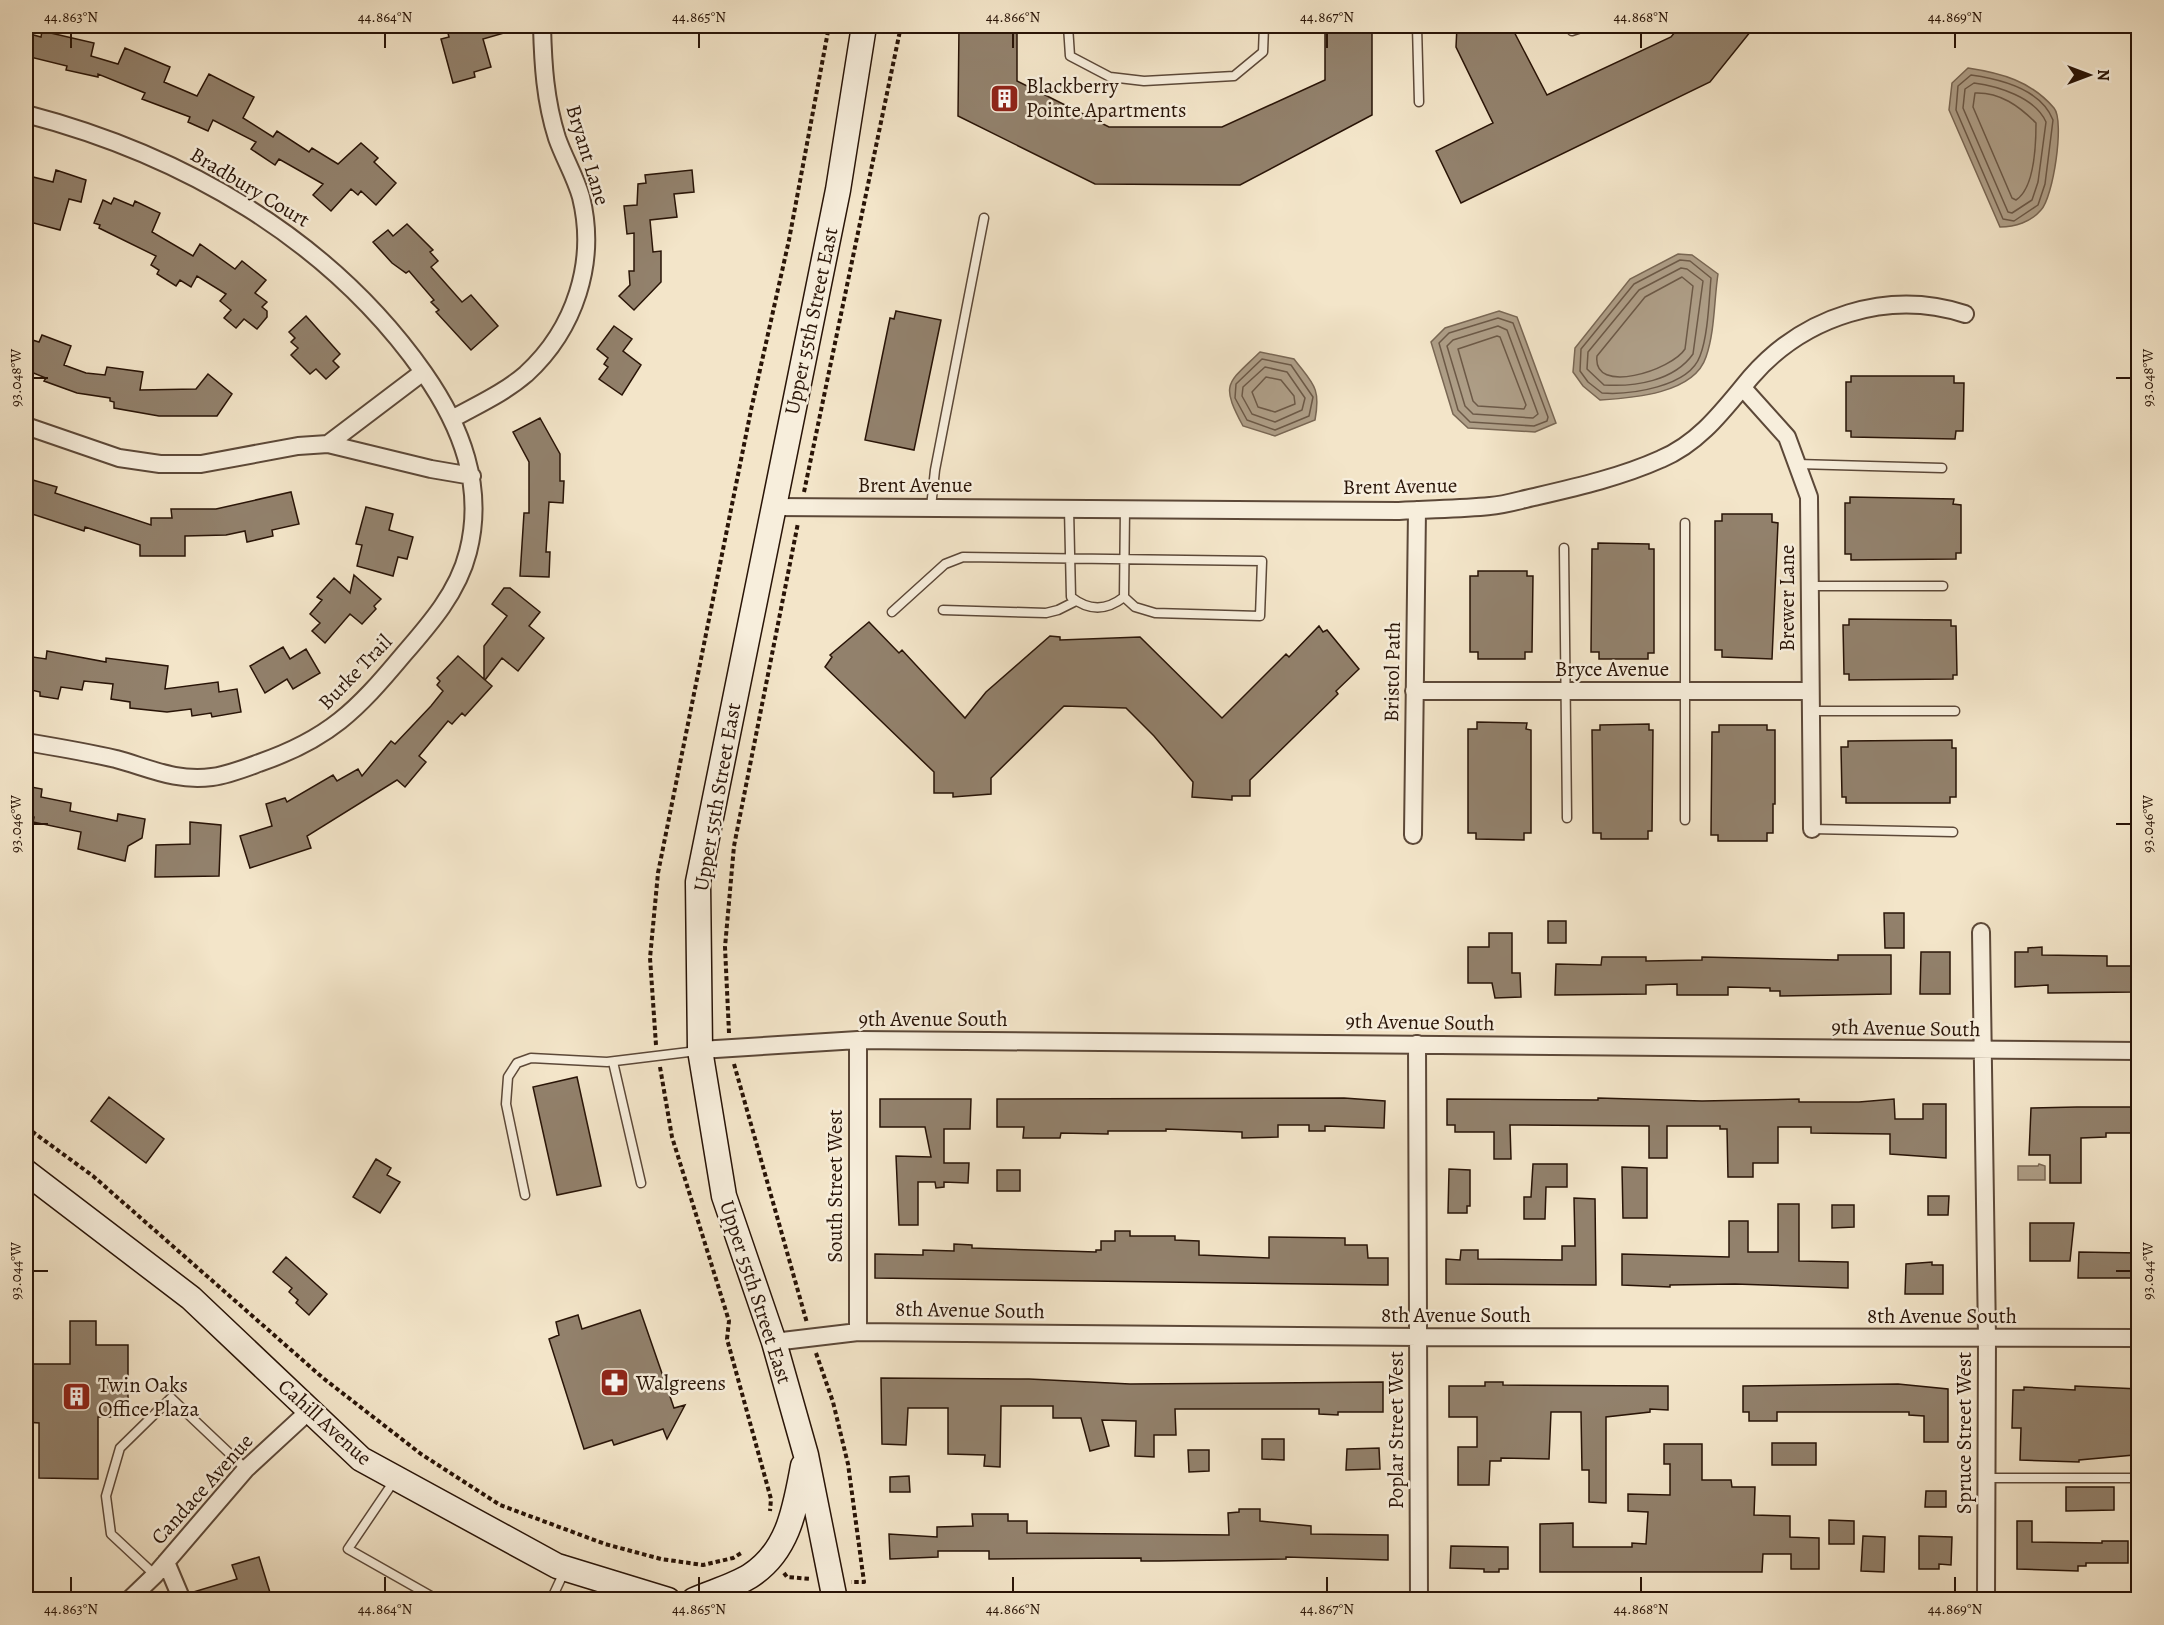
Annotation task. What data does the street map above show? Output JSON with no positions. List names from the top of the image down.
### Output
{
  "streets": {
    "street": [
      "Bryant Lane",
      "Bradbury Court",
      "Upper 55th Street East",
      "Brent Avenue",
      "Brewer Lane",
      "Bryce Avenue",
      "Burke Trail",
      "Bristol Path",
      "9th Avenue South",
      "South Street West",
      "8th Avenue South",
      "Cahill Avenue",
      "Poplar Street West",
      "Spruce Street West",
      "Candace Avenue"
    ]
  },
  "crossings": [
    ["Bryant Lane", "Bradbury Court"],
    ["Bryant Lane", "Burke Trail"],
    ["Bradbury Court", "Burke Trail"],
    ["Upper 55th Street East", "Brent Avenue"],
    ["Upper 55th Street East", "9th Avenue South"],
    ["Upper 55th Street East", "8th Avenue South"],
    ["Brent Avenue", "Brewer Lane"],
    ["Brent Avenue", "Bristol Path"],
    ["Brewer Lane", "Bryce Avenue"],
    ["Bryce Avenue", "Bristol Path"],
    ["9th Avenue South", "South Street West"],
    ["9th Avenue South", "Poplar Street West"],
    ["9th Avenue South", "Spruce Street West"],
    ["South Street West", "8th Avenue South"],
    ["8th Avenue South", "Poplar Street West"],
    ["8th Avenue South", "Spruce Street West"],
    ["Cahill Avenue", "Candace Avenue"]
  ],
  "places": {
    "building": ["Blackberry Pointe Apartments", "Twin Oaks Office Plaza"],
    "pharmacy": ["Walgreens"]
  },
  "north": "right",
  "coordinates": [
    "44.863°N",
    "44.864°N",
    "44.865°N",
    "44.866°N",
    "44.867°N",
    "44.868°N",
    "44.869°N",
    "93.048°W",
    "93.046°W",
    "93.044°W"
  ]
}
